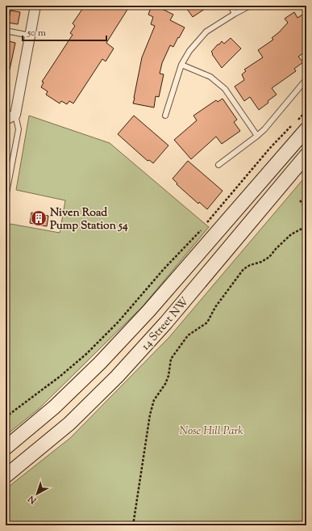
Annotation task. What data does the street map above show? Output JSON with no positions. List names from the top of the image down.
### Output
{
  "streets": {
    "main road": ["14 Street NW"]
  },
  "parks": ["Nose Hill Park"],
  "places": {
    "building": ["Niven Road Pump Station 54"]
  },
  "scale_bar": "50 m",
  "north": "bottom left"
}
